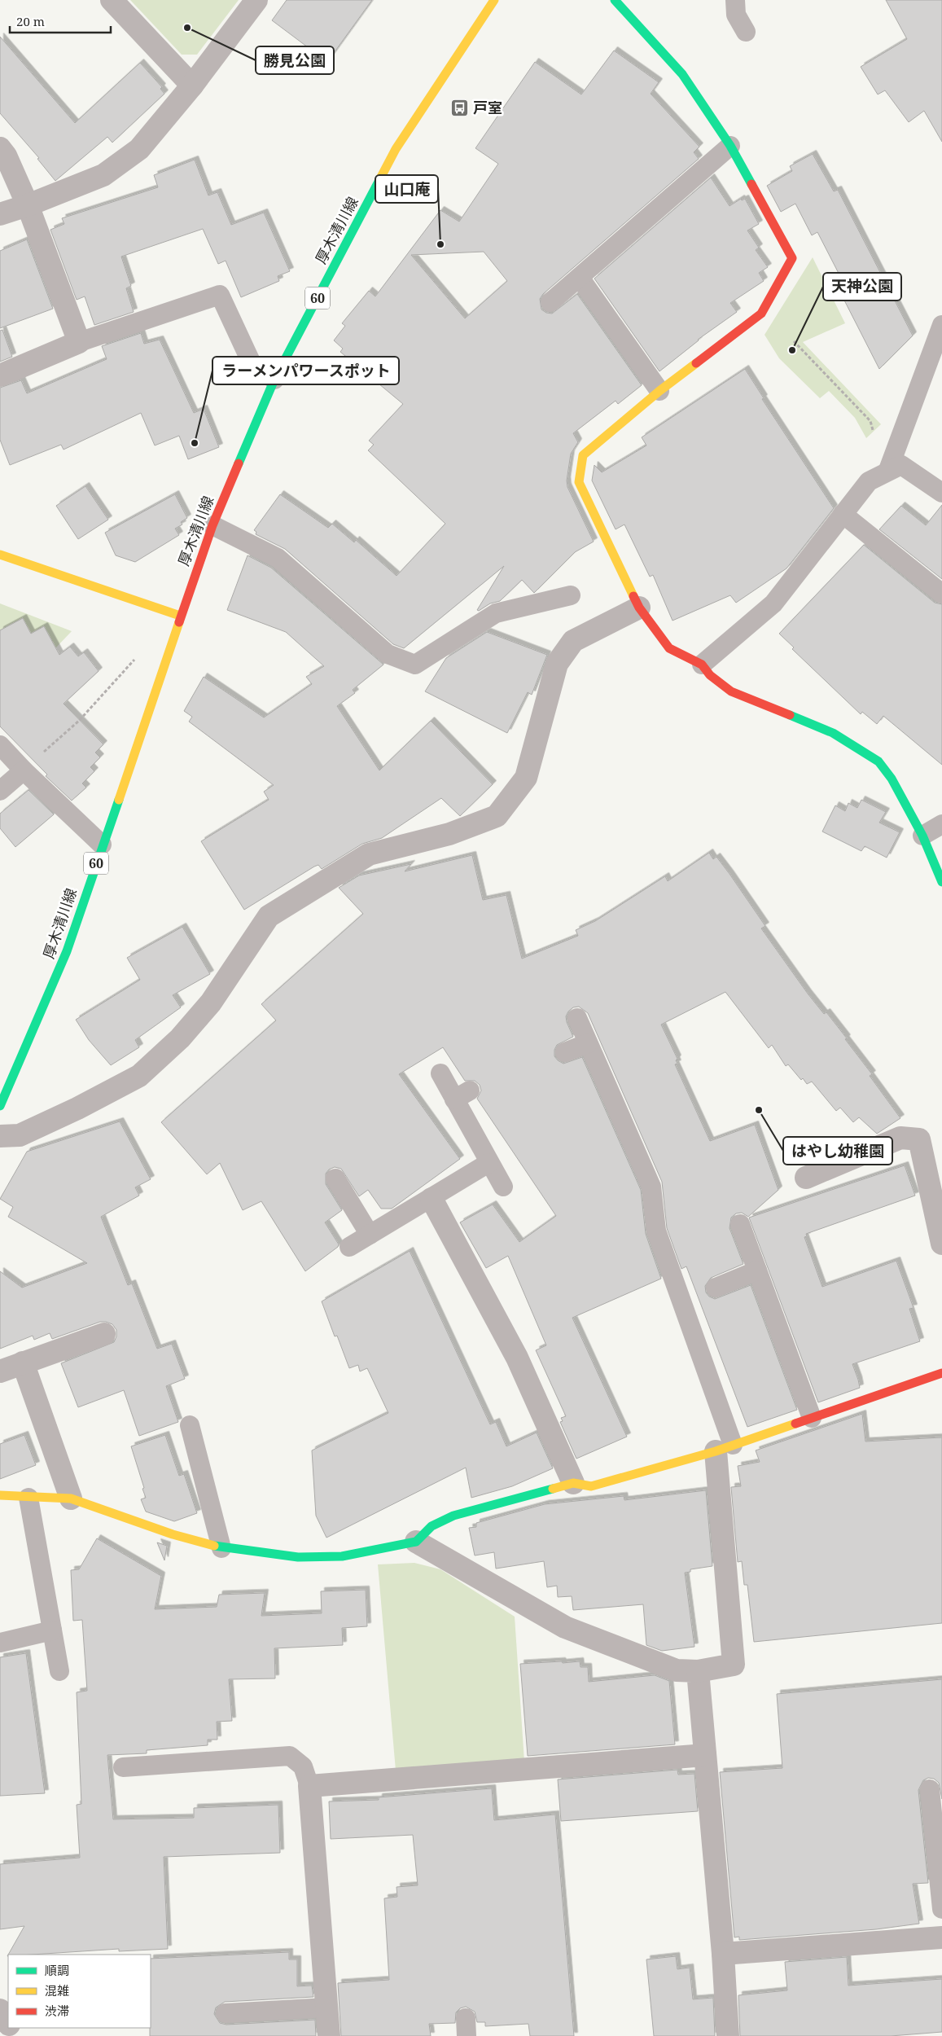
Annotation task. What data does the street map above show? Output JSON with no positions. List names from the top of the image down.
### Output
{
  "streets": {
    "street": ["厚木清川線", "60"]
  },
  "places": {
    "other": [
      "勝見公園",
      "山口庵",
      "天神公園",
      "ラーメンパワースポット",
      "はやし幼稚園"
    ],
    "bus stop": ["戸室"]
  },
  "legend": ["順調", "混雑", "渋滞"],
  "scale_bar": "20 m"
}
